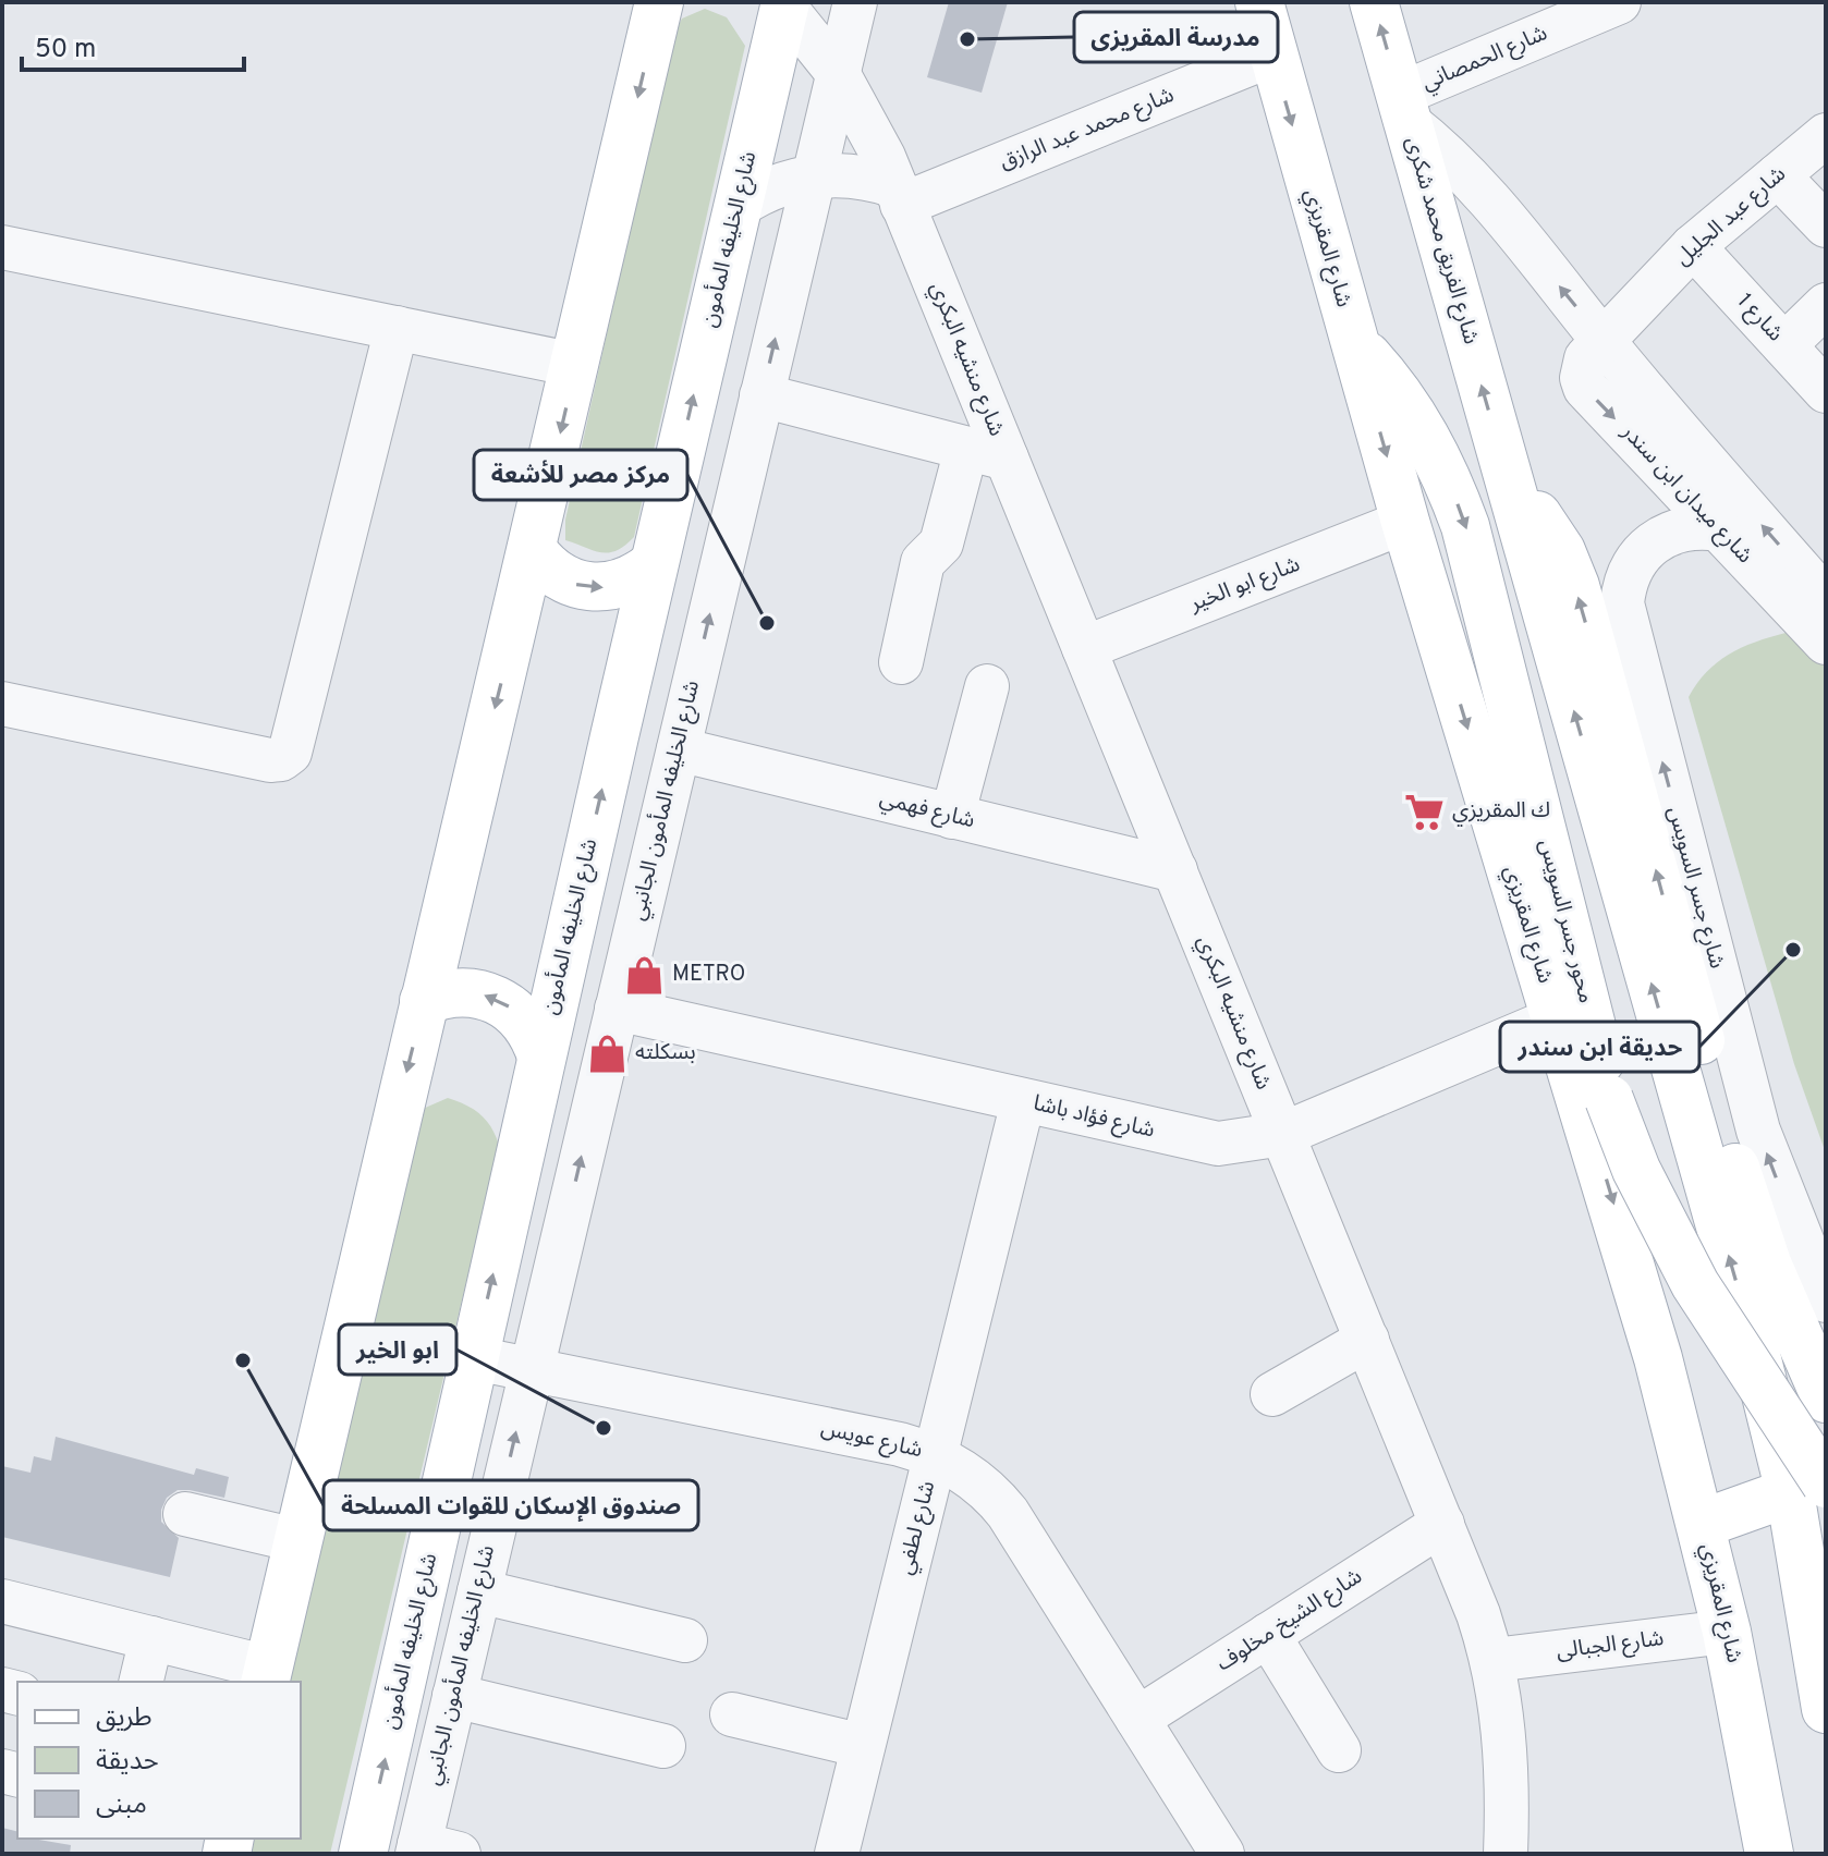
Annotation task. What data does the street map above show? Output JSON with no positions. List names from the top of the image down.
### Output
{
  "streets": {
    "main road": [
      "شارع الخليفه المأمون",
      "شارع الفريق محمد شكرى",
      "شارع المقريزي",
      "محور جسر السويس"
    ],
    "street": [
      "شارع الحمصاني",
      "شارع محمد عبد الرازق",
      "شارع عبد الجليل",
      "شارع 1",
      "شارع منشيه البكري",
      "شارع ميدان ابن سندر",
      "شارع ابو الخير",
      "شارع الخليفه المأمون الجانبي",
      "شارع فهمي",
      "شارع جسر السويس",
      "شارع فؤاد باشا",
      "شارع عويس",
      "شارع لطفي",
      "شارع الشيخ مخلوف",
      "شارع الجبالى"
    ]
  },
  "crossings": [
    ["شارع الحمصاني", "شارع الفريق محمد شكرى"],
    ["شارع الحمصاني", "شارع ميدان ابن سندر"],
    ["شارع محمد عبد الرازق", "شارع المقريزي"],
    ["شارع محمد عبد الرازق", "شارع منشيه البكري"],
    ["شارع عبد الجليل", "شارع 1"],
    ["شارع عبد الجليل", "شارع ميدان ابن سندر"],
    ["شارع الخليفه المأمون", "شارع منشيه البكري"],
    ["شارع الخليفه المأمون", "شارع عويس"],
    ["شارع الفريق محمد شكرى", "شارع ميدان ابن سندر"],
    ["شارع المقريزي", "شارع ابو الخير"],
    ["شارع المقريزي", "محور جسر السويس"],
    ["شارع المقريزي", "شارع فؤاد باشا"],
    ["شارع المقريزي", "شارع الجبالى"],
    ["شارع منشيه البكري", "شارع ابو الخير"],
    ["شارع منشيه البكري", "شارع الخليفه المأمون الجانبي"],
    ["شارع منشيه البكري", "شارع فهمي"],
    ["شارع منشيه البكري", "شارع فؤاد باشا"],
    ["شارع منشيه البكري", "شارع الشيخ مخلوف"],
    ["شارع منشيه البكري", "شارع الجبالى"],
    ["شارع ميدان ابن سندر", "شارع جسر السويس"],
    ["شارع الخليفه المأمون الجانبي", "شارع فهمي"],
    ["شارع الخليفه المأمون الجانبي", "شارع فؤاد باشا"],
    ["شارع الخليفه المأمون الجانبي", "شارع عويس"],
    ["شارع فؤاد باشا", "شارع لطفي"],
    ["شارع عويس", "شارع لطفي"],
    ["شارع عويس", "شارع الشيخ مخلوف"]
  ],
  "one_way": ["شارع الفريق محمد شكرى", "شارع جسر السويس"],
  "places": {
    "other": [
      "مدرسة المقريزى",
      "مركز مصر للأشعة",
      "حديقة ابن سندر",
      "صندوق الإسكان للقوات المسلحة",
      "ابو الخير"
    ],
    "supermarket": ["ك المقريزي"],
    "shop": ["METRO", "بسكلته"]
  },
  "legend": ["طريق", "حديقة", "مبنى"],
  "scale_bar": "50 m"
}
